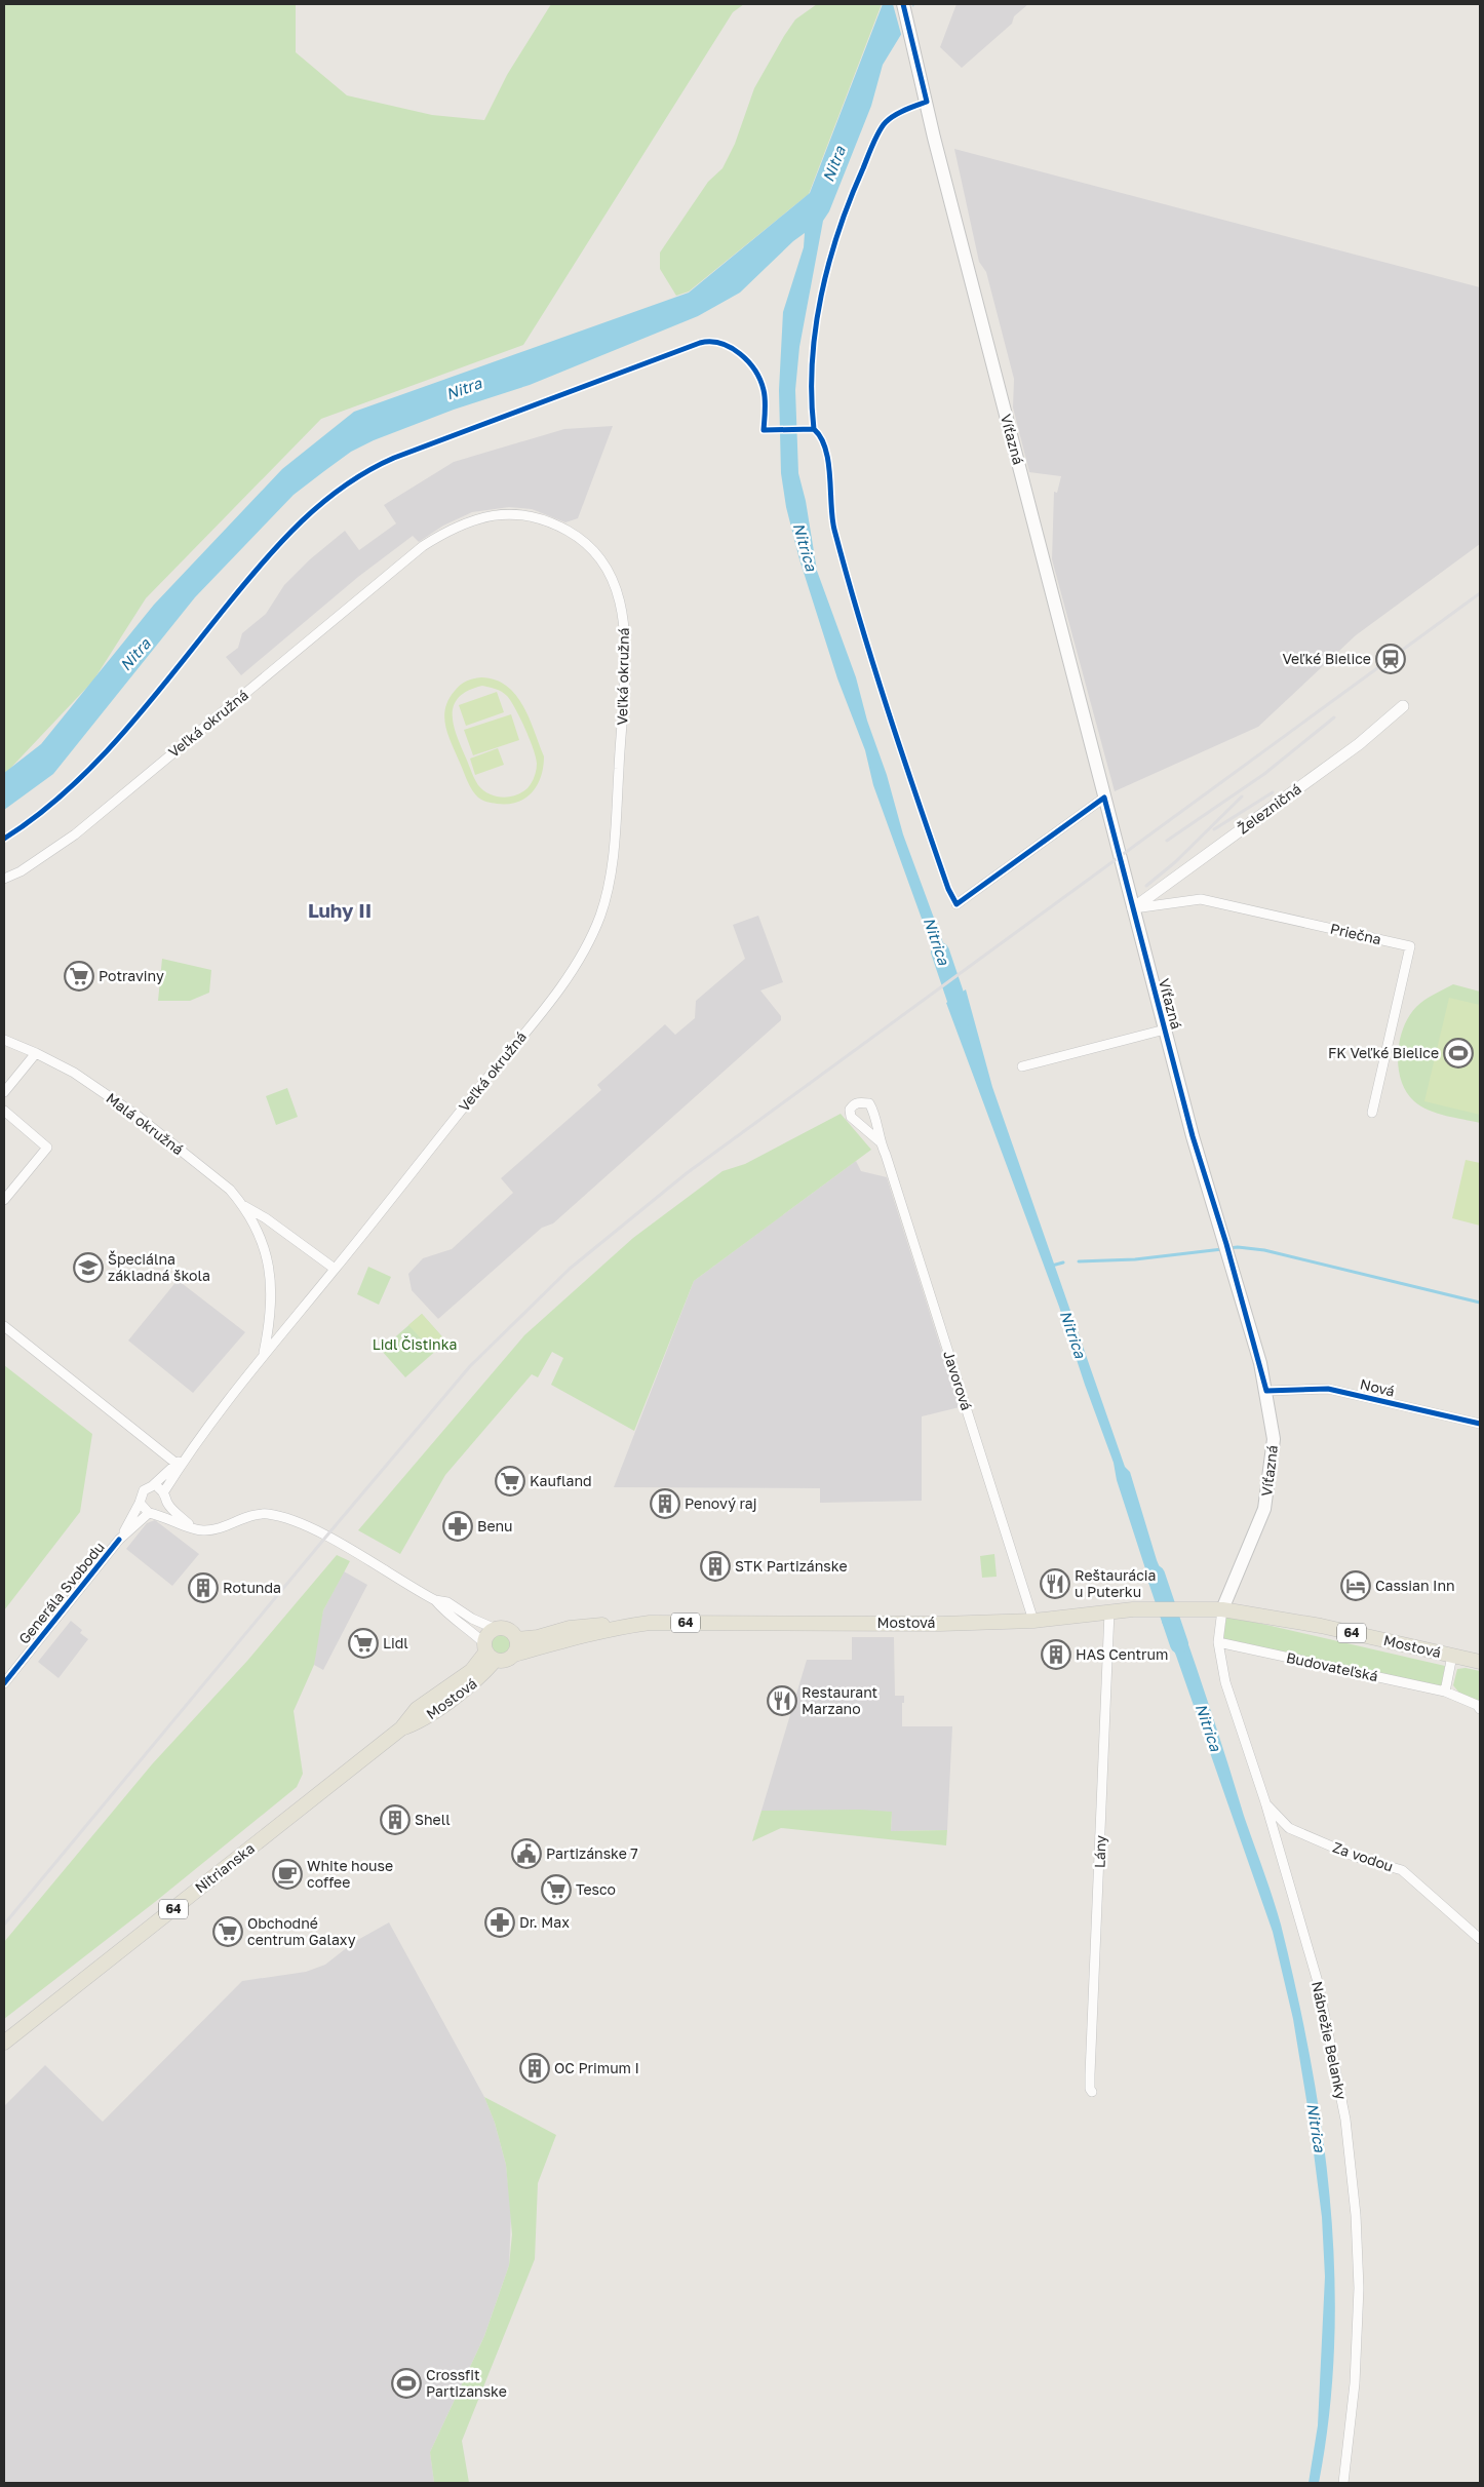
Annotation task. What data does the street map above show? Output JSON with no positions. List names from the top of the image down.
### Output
{
  "streets": {
    "main road": [
      "Víťazná",
      "64",
      "Mostová",
      "Nitrianska"
    ],
    "street": [
      "Veľká okružná",
      "Železničná",
      "Priečna",
      "Malá okružná",
      "Javorová",
      "Nová",
      "Generála Svobodu",
      "Budovateľská",
      "Lány",
      "Za vodou",
      "Nábrežie Belanky"
    ]
  },
  "crossings": [
    ["Víťazná", "Železničná"],
    ["Víťazná", "Priečna"],
    ["Víťazná", "Nová"],
    ["Víťazná", "Mostová"],
    ["Víťazná", "Nábrežie Belanky"],
    ["Veľká okružná", "Malá okružná"],
    ["Železničná", "Priečna"],
    ["Javorová", "Mostová"],
    ["64", "Mostová"],
    ["Mostová", "Lány"],
    ["Mostová", "Nitrianska"],
    ["Mostová", "Nábrežie Belanky"],
    ["Budovateľská", "Nábrežie Belanky"],
    ["Za vodou", "Nábrežie Belanky"]
  ],
  "districts": ["Luhy II"],
  "water": ["Nitra", "Nitrica"],
  "parks": ["Lidl Čistinka"],
  "places": {
    "station": ["Veľké Bielice"],
    "supermarket": [
      "Potraviny",
      "Kaufland",
      "Lidl",
      "Tesco",
      "Obchodné centrum Galaxy"
    ],
    "sports": ["FK Veľké Bielice", "Crossfit Partizanske"],
    "school or university": ["Špeciálna základná škola"],
    "building": [
      "Penový raj",
      "STK Partizánske",
      "Rotunda",
      "HAS Centrum",
      "Shell",
      "OC Primum I"
    ],
    "pharmacy": ["Benu", "Dr. Max"],
    "restaurant": ["Reštaurácia u Puterku", "Restaurant Marzano"],
    "hotel": ["Cassian Inn"],
    "public building": ["Partizánske 7"],
    "cafe": ["White house coffee"]
  }
}
